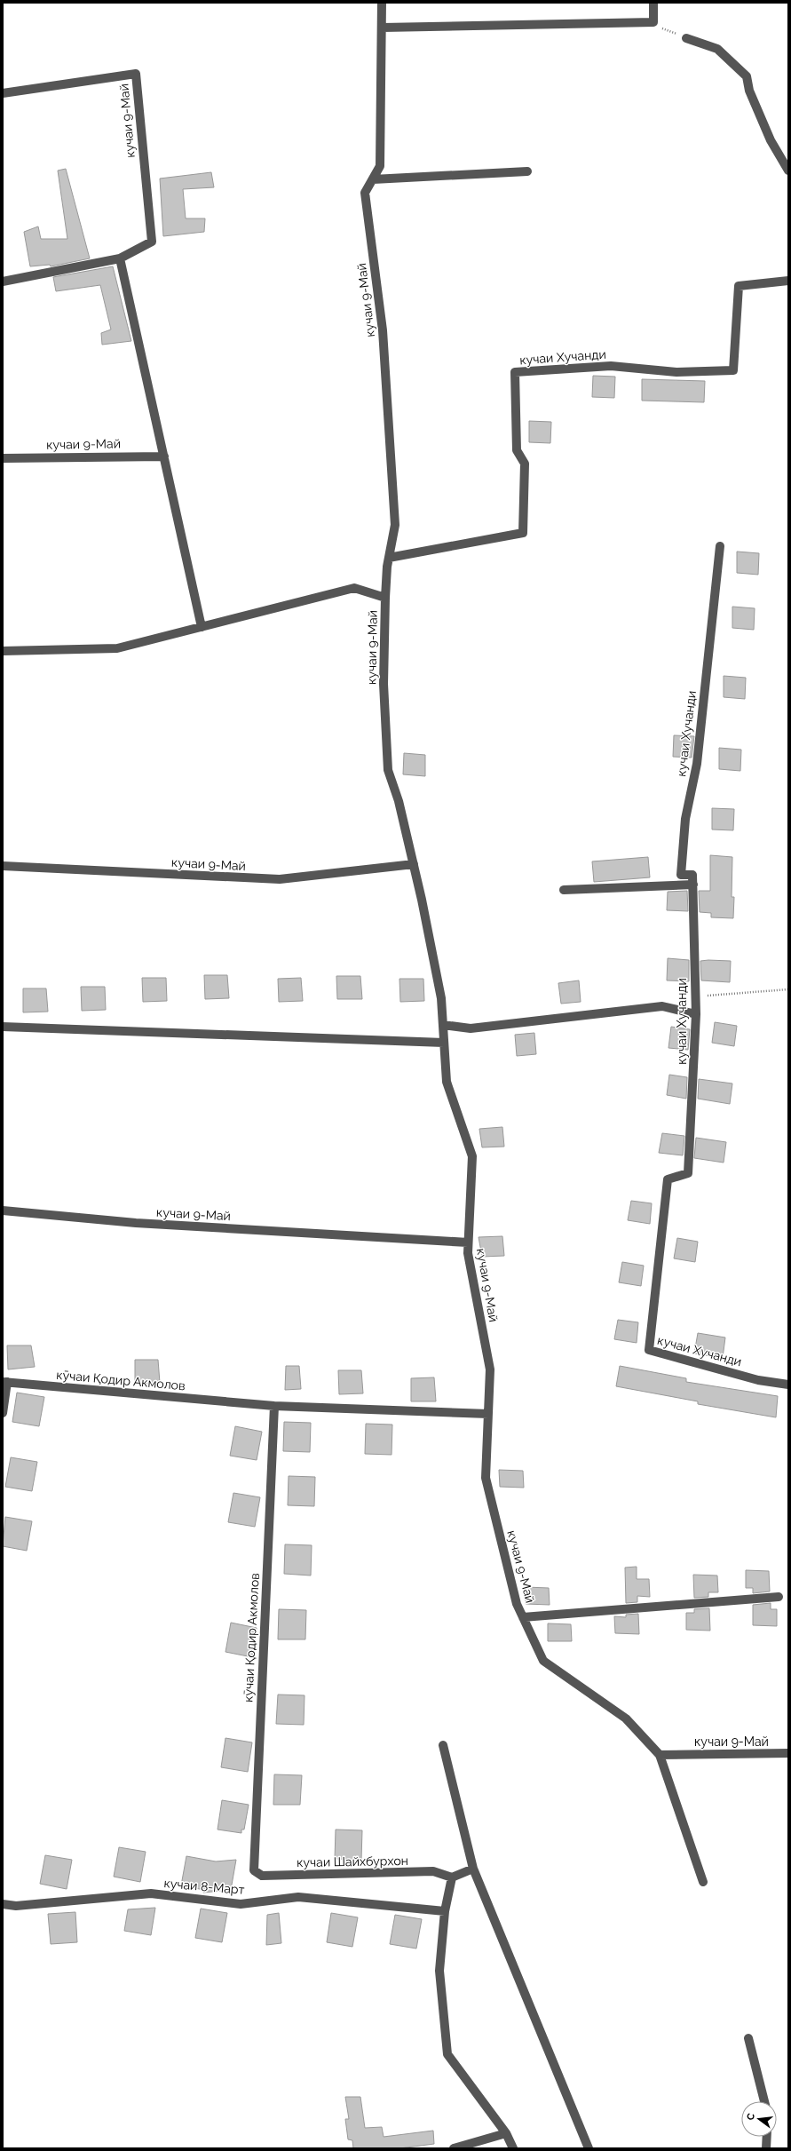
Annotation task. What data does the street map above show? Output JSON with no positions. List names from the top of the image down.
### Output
{
  "streets": {
    "street": [
      "кучаи 9-Май",
      "кучаи Хучанди",
      "кӯчаи Қодир Акмолов",
      "кучаи Шайхбурхон",
      "кучаи 8-Март"
    ]
  },
  "crossings": [
    ["кучаи 9-Май", "кучаи Хучанди"],
    ["кучаи 9-Май", "кӯчаи Қодир Акмолов"],
    ["кӯчаи Қодир Акмолов", "кучаи Шайхбурхон"]
  ],
  "north": "left"
}
